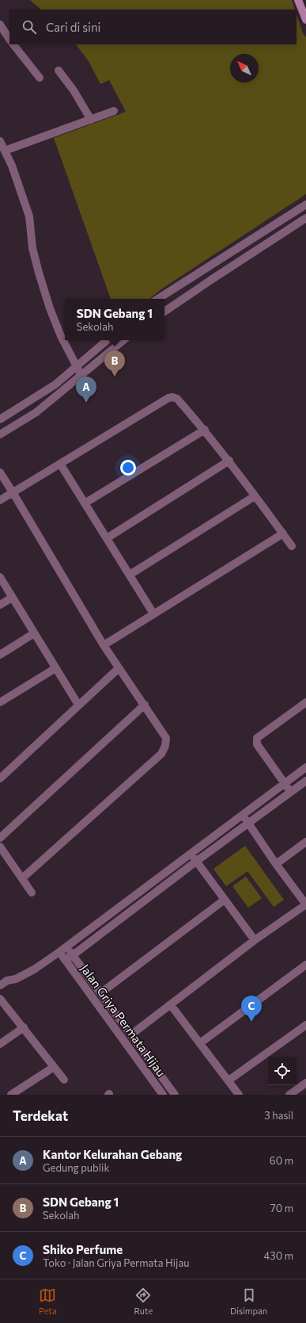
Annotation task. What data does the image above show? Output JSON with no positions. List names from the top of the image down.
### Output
{
  "streets": {
    "street": ["Jalan Griya Permata Hijau"]
  },
  "north": "top left",
  "page": {
    "search": "Cari di sini",
    "popup": ["SDN Gebang 1", "Sekolah"],
    "pins": ["B", "A", "C"],
    "heading": ["Terdekat", "3 hasil"],
    "list": [
      {
        "mark": "A",
        "name": "Kantor Kelurahan Gebang",
        "note": "Gedung publik",
        "value": "60 m"
      },
      {
        "mark": "B",
        "name": "SDN Gebang 1",
        "note": "Sekolah",
        "value": "70 m"
      },
      {
        "mark": "C",
        "name": "Shiko Perfume",
        "note": "Toko · Jalan Griya Permata Hijau",
        "value": "430 m"
      }
    ],
    "nav": ["Peta", "Rute", "Disimpan"]
  }
}
